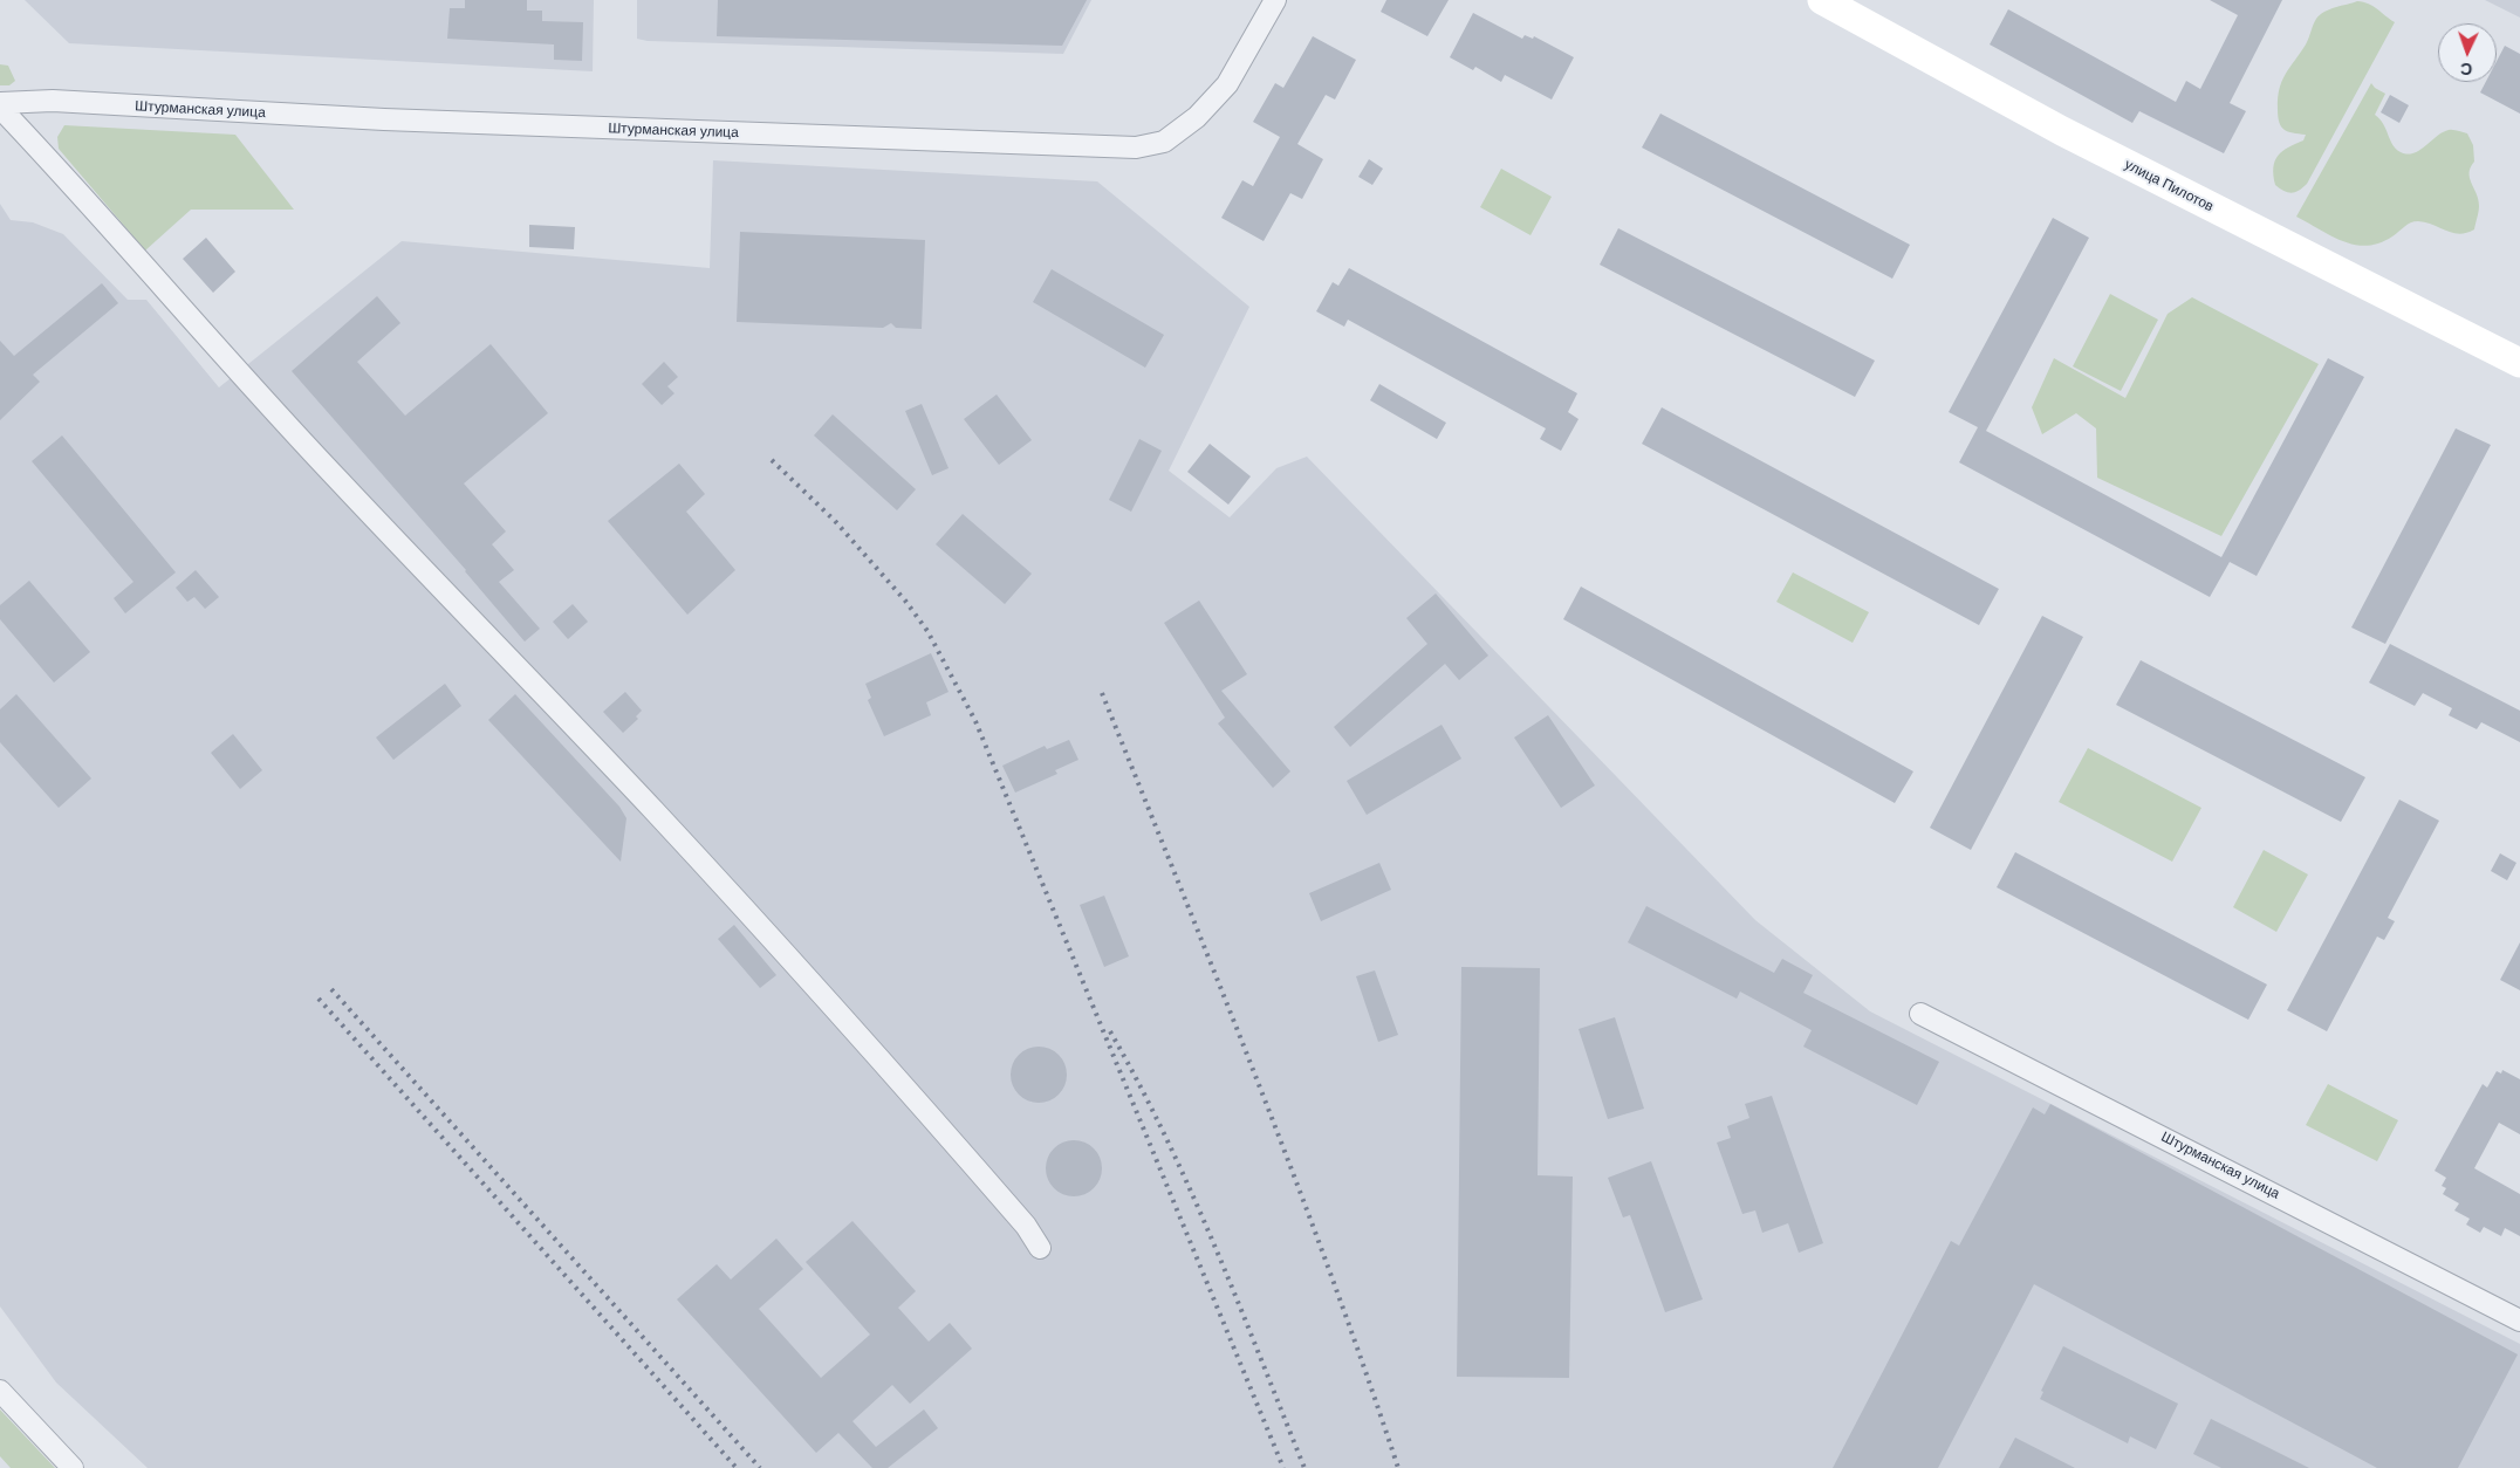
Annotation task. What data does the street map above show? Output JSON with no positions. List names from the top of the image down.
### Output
{
  "streets": {
    "street": ["Штурманская улица", "улица Пилотов"]
  },
  "north": "bottom"
}
